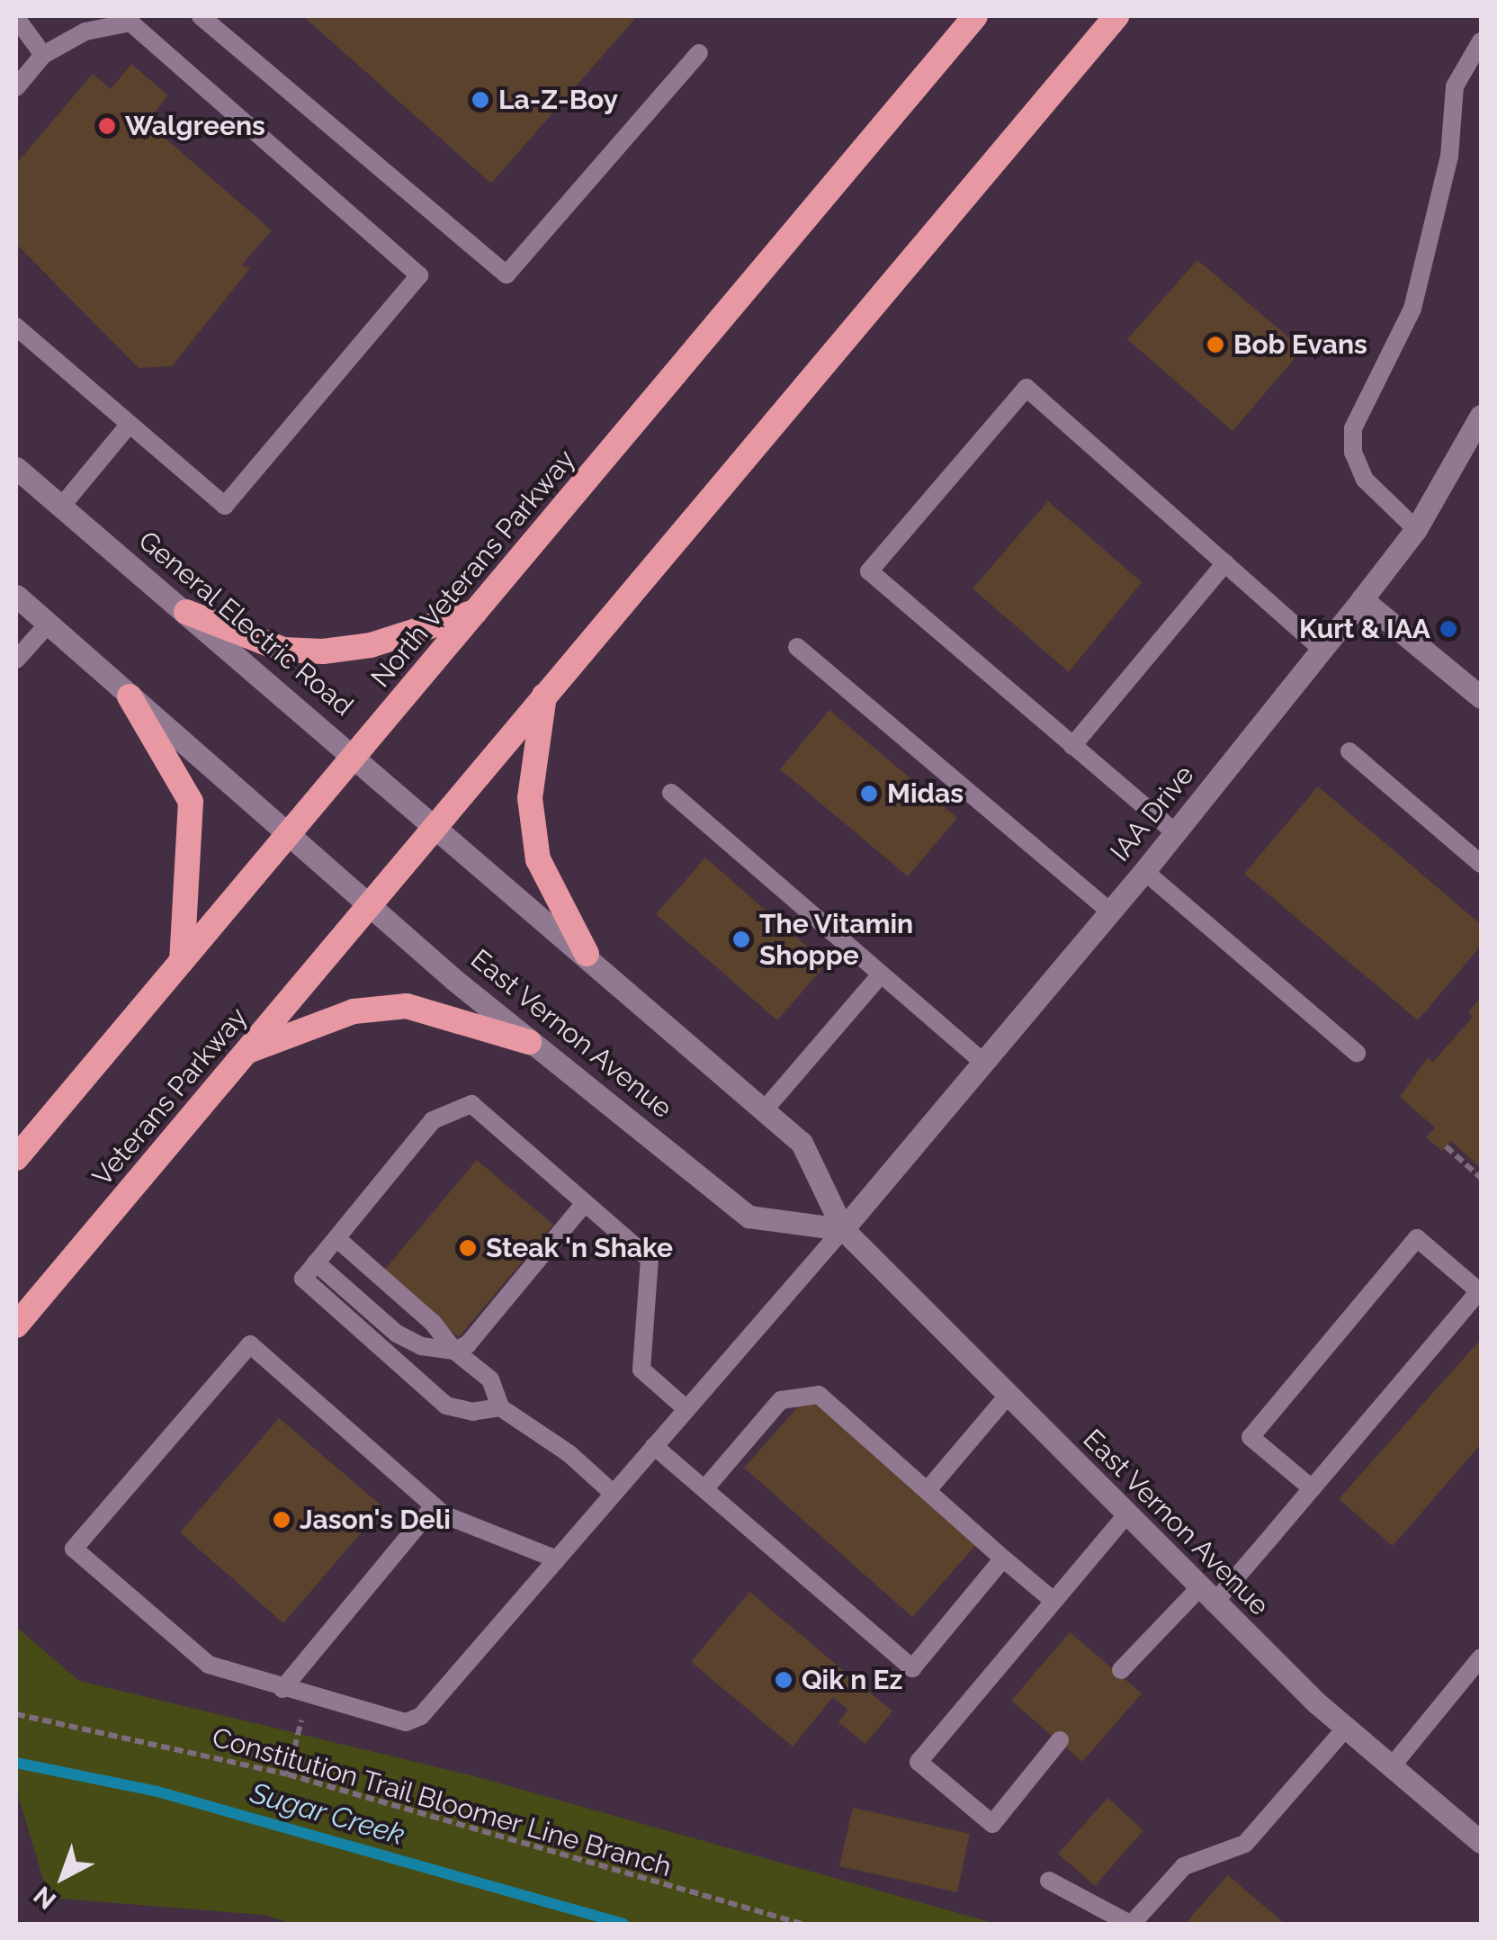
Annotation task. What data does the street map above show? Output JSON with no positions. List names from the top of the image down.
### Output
{
  "streets": {
    "highway": ["North Veterans Parkway", "Veterans Parkway"],
    "main road": ["General Electric Road", "IAA Drive", "East Vernon Avenue"],
    "path": ["Constitution Trail Bloomer Line Branch"]
  },
  "crossings": [
    ["North Veterans Parkway", "General Electric Road"],
    ["North Veterans Parkway", "East Vernon Avenue"],
    ["General Electric Road", "East Vernon Avenue"],
    ["IAA Drive", "East Vernon Avenue"],
    ["East Vernon Avenue", "Veterans Parkway"]
  ],
  "water": ["Sugar Creek"],
  "places": [
    "La-Z-Boy",
    "Walgreens",
    "Bob Evans",
    "Kurt & IAA",
    "Midas",
    "The Vitamin Shoppe",
    "Steak 'n Shake",
    "Jason's Deli",
    "Qik n Ez"
  ],
  "north": "bottom left"
}
